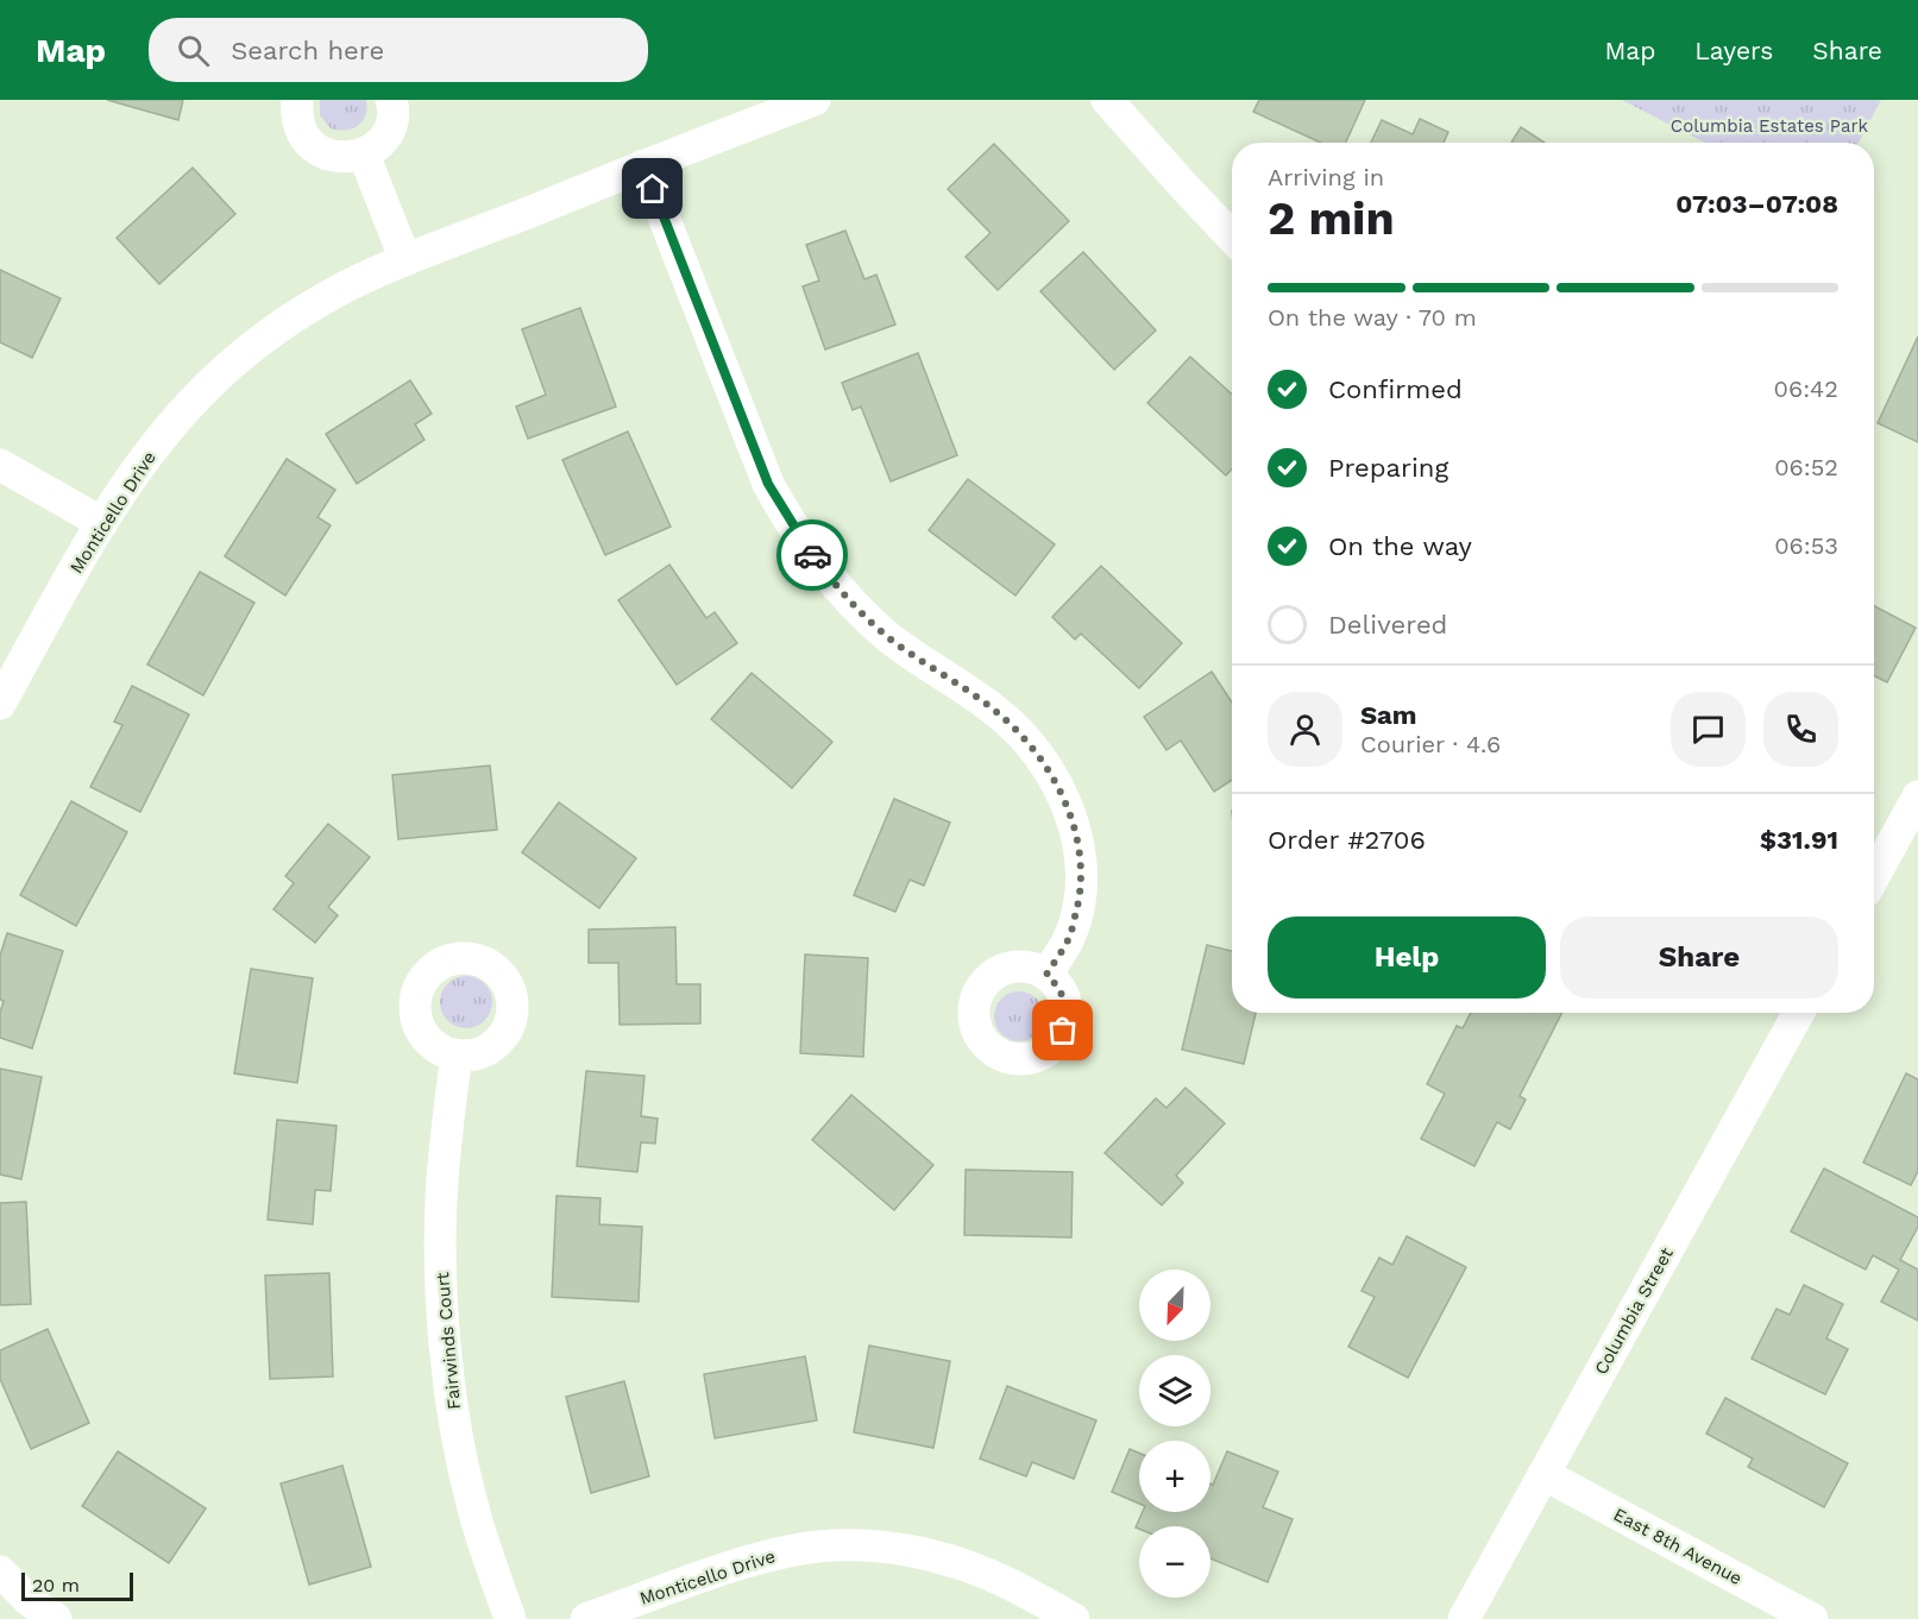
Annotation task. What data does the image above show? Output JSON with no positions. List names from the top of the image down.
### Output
{
  "streets": {
    "street": [
      "Monticello Drive",
      "Columbia Street",
      "Fairwinds Court",
      "East 8th Avenue"
    ]
  },
  "crossings": [
    ["Columbia Street", "East 8th Avenue"]
  ],
  "parks": ["Columbia Estates Park"],
  "scale_bar": "20 m",
  "north": "bottom left",
  "page": {
    "header": "Map",
    "search": "Search here",
    "nav": ["Map", "Layers", "Share"],
    "heading": ["2 min", "Arriving in", "07:03–07:08"],
    "panel": [
      "Sam",
      "Courier · 4.6",
      "Order #2706",
      "$31.91"
    ],
    "bar": "On the way · 70 m",
    "list": [
      ["Confirmed", "06:42"],
      ["Preparing", "06:52"],
      ["On the way", "06:53"],
      "Delivered"
    ],
    "buttons": ["Help", "Share"],
    "map_buttons": ["+", "−"],
    "scale": "20 m"
  }
}
